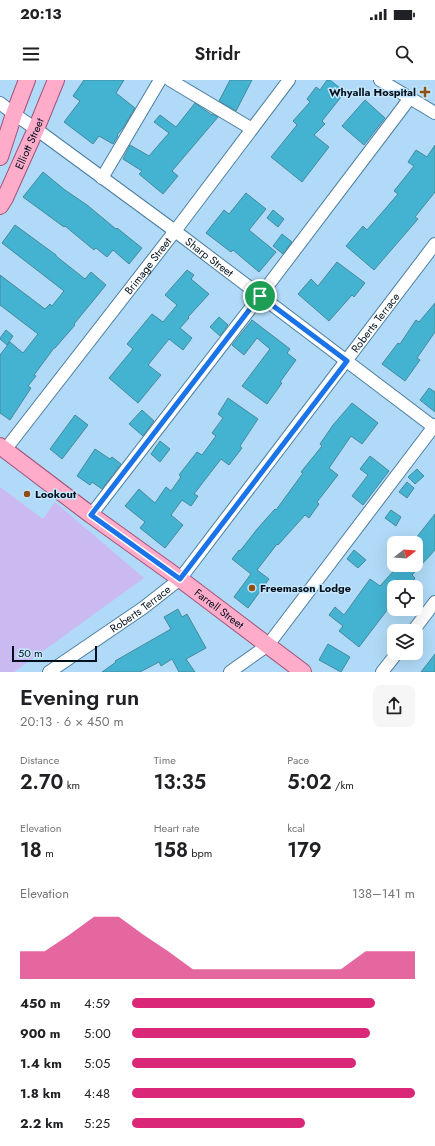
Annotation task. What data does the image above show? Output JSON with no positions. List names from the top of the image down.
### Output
{
  "streets": {
    "main road": ["Elliott Street", "Farrell Street"],
    "street": ["Sharp Street", "Brimage Street", "Roberts Terrace"]
  },
  "crossings": [
    ["Elliott Street", "Sharp Street"],
    ["Sharp Street", "Brimage Street"],
    ["Sharp Street", "Roberts Terrace"],
    ["Brimage Street", "Farrell Street"],
    ["Roberts Terrace", "Farrell Street"]
  ],
  "places": {
    "health": ["Whyalla Hospital"],
    "other": ["Lookout", "Freemason Lodge"]
  },
  "scale_bar": "50 m",
  "north": "right",
  "page": {
    "status": "20:13",
    "header": "Stridr",
    "scale": "50 m",
    "heading": ["Evening run", "20:13 · 6 × 450 m"],
    "stats": [
      ["Distance", "2.70 km"],
      ["Time", "13:35"],
      ["Pace", "5:02 /km"],
      ["Elevation", "18 m"],
      ["Heart rate", "158 bpm"],
      ["kcal", "179"]
    ],
    "chart": ["Elevation", "138–141 m"],
    "list": [
      {
        "name": "450 m",
        "note": "4:59"
      },
      {
        "name": "900 m",
        "note": "5:00"
      },
      {
        "name": "1.4 km",
        "note": "5:05"
      },
      {
        "name": "1.8 km",
        "note": "4:48"
      },
      {
        "name": "2.2 km",
        "note": "5:25"
      }
    ]
  }
}
